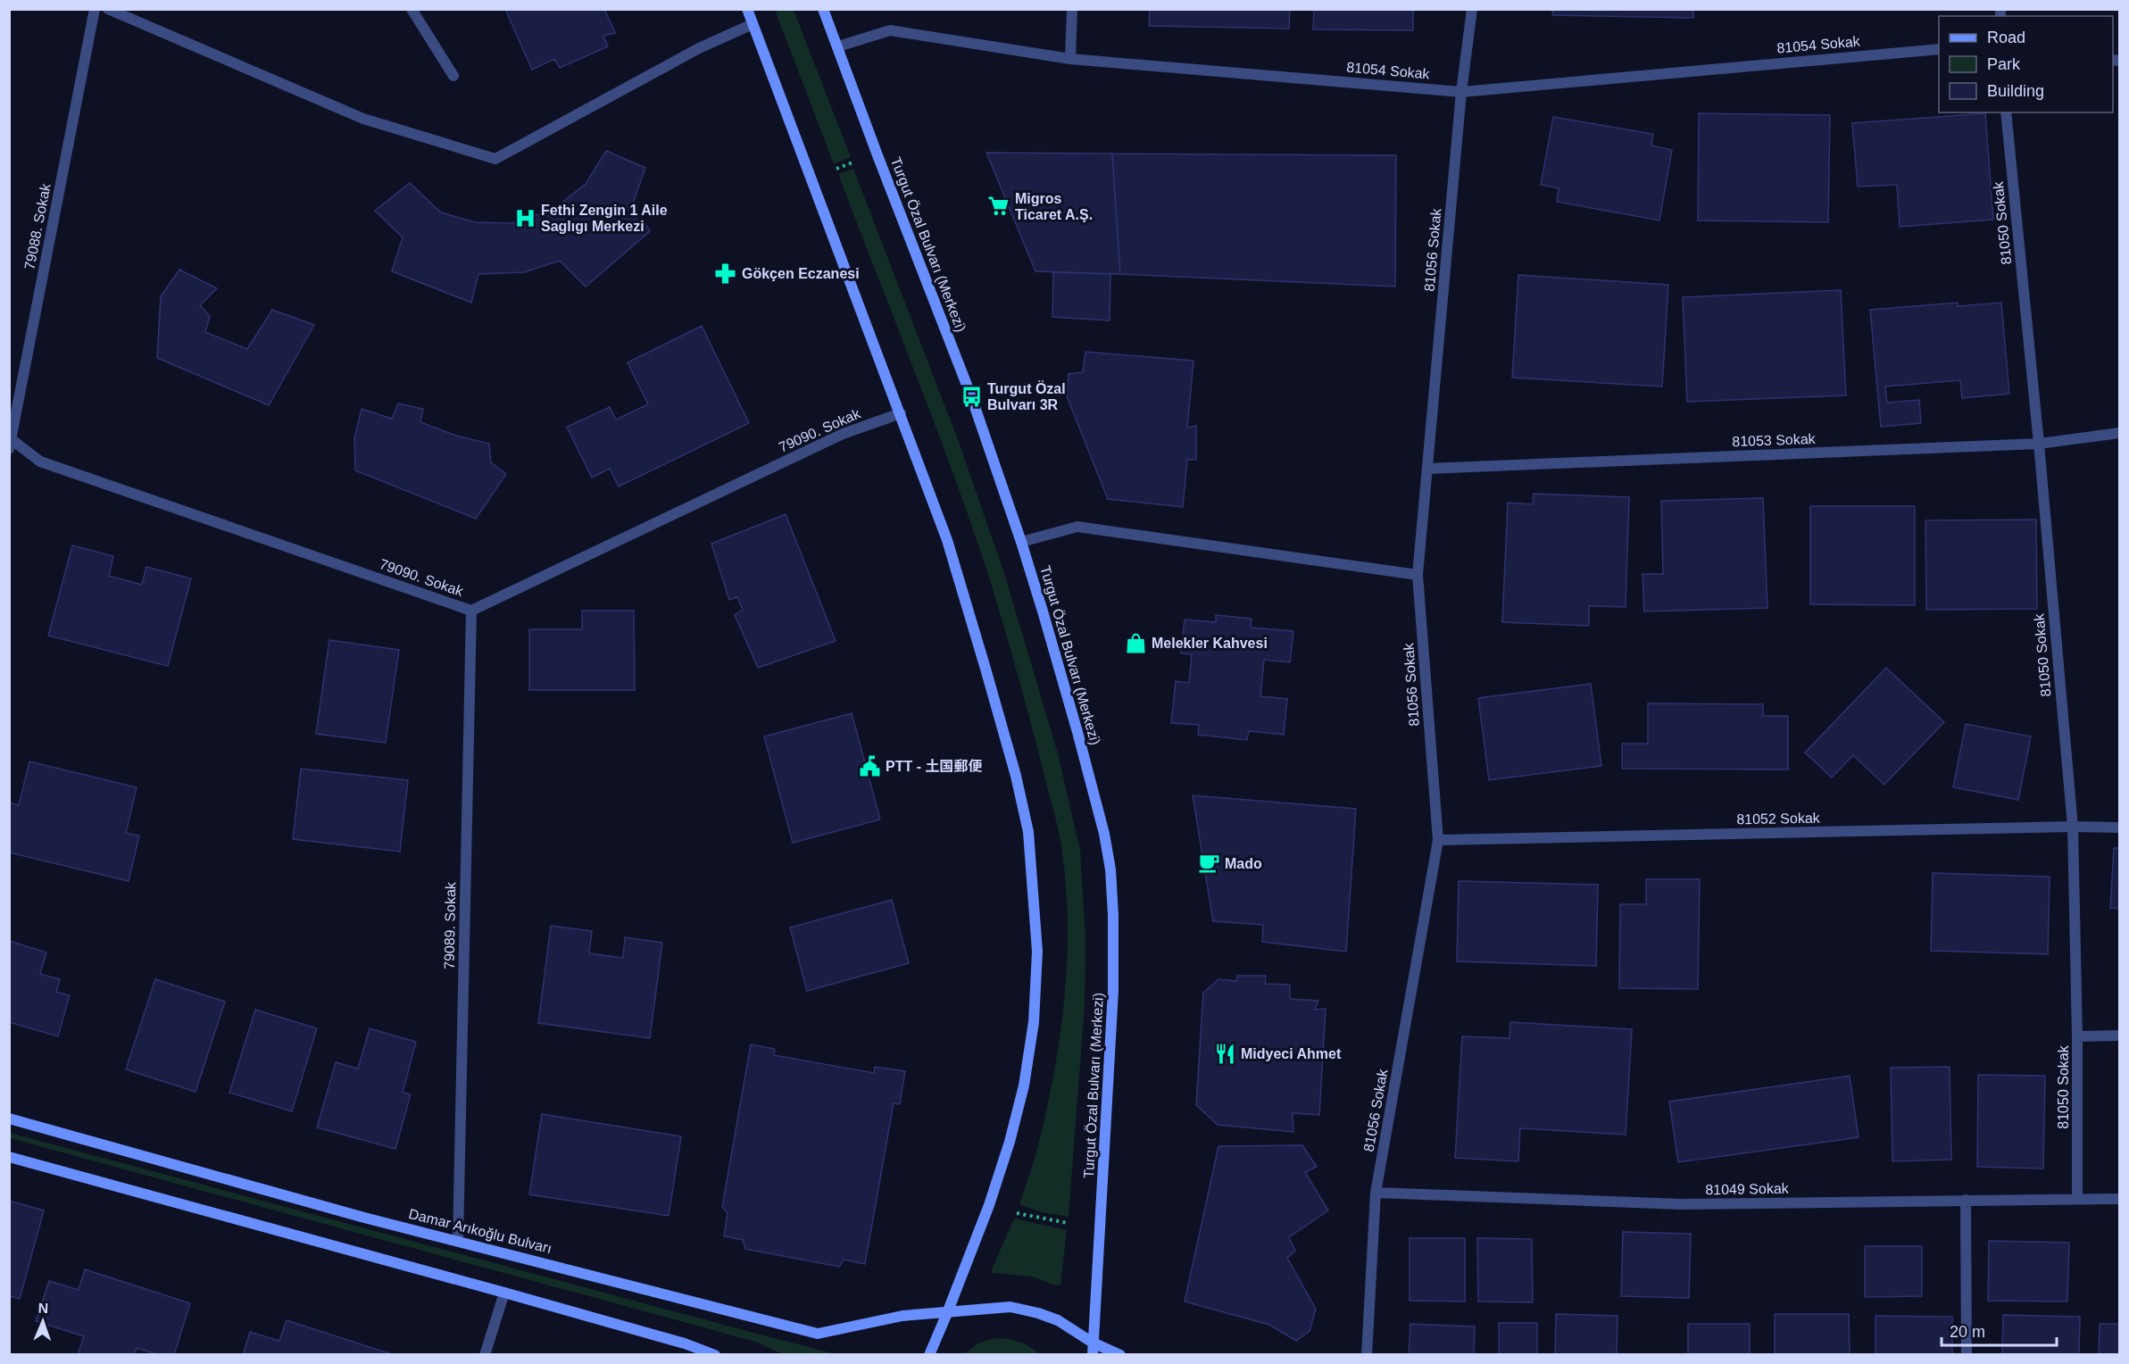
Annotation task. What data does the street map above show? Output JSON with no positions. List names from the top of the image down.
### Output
{
  "streets": {
    "main road": ["Turgut Özal Bulvarı (Merkezi)", "Damar Arıkoğlu Bulvarı"],
    "street": [
      "81054 Sokak",
      "81050 Sokak",
      "79088. Sokak",
      "81056 Sokak",
      "79090. Sokak",
      "81053 Sokak",
      "81052 Sokak",
      "79089. Sokak",
      "81049 Sokak"
    ]
  },
  "crossings": [
    ["81054 Sokak", "Turgut Özal Bulvarı (Merkezi)"],
    ["81054 Sokak", "81056 Sokak"],
    ["81050 Sokak", "81053 Sokak"],
    ["81050 Sokak", "81052 Sokak"],
    ["81050 Sokak", "81049 Sokak"],
    ["79088. Sokak", "79090. Sokak"],
    ["Turgut Özal Bulvarı (Merkezi)", "Damar Arıkoğlu Bulvarı"],
    ["81056 Sokak", "81053 Sokak"],
    ["81056 Sokak", "81052 Sokak"],
    ["81056 Sokak", "81049 Sokak"],
    ["79090. Sokak", "79089. Sokak"],
    ["79089. Sokak", "Damar Arıkoğlu Bulvarı"]
  ],
  "places": {
    "supermarket": ["Migros Ticaret A.Ş."],
    "hospital": ["Fethi Zengin 1 Aile Saglıgı Merkezi"],
    "pharmacy": ["Gökçen Eczanesi"],
    "bus stop": ["Turgut Özal Bulvarı 3R"],
    "shop": ["Melekler Kahvesi"],
    "public building": ["PTT - 土国郵便"],
    "cafe": ["Mado"],
    "restaurant": ["Midyeci Ahmet"]
  },
  "legend": ["Road", "Park", "Building"],
  "scale_bar": "20 m",
  "north": "top"
}
